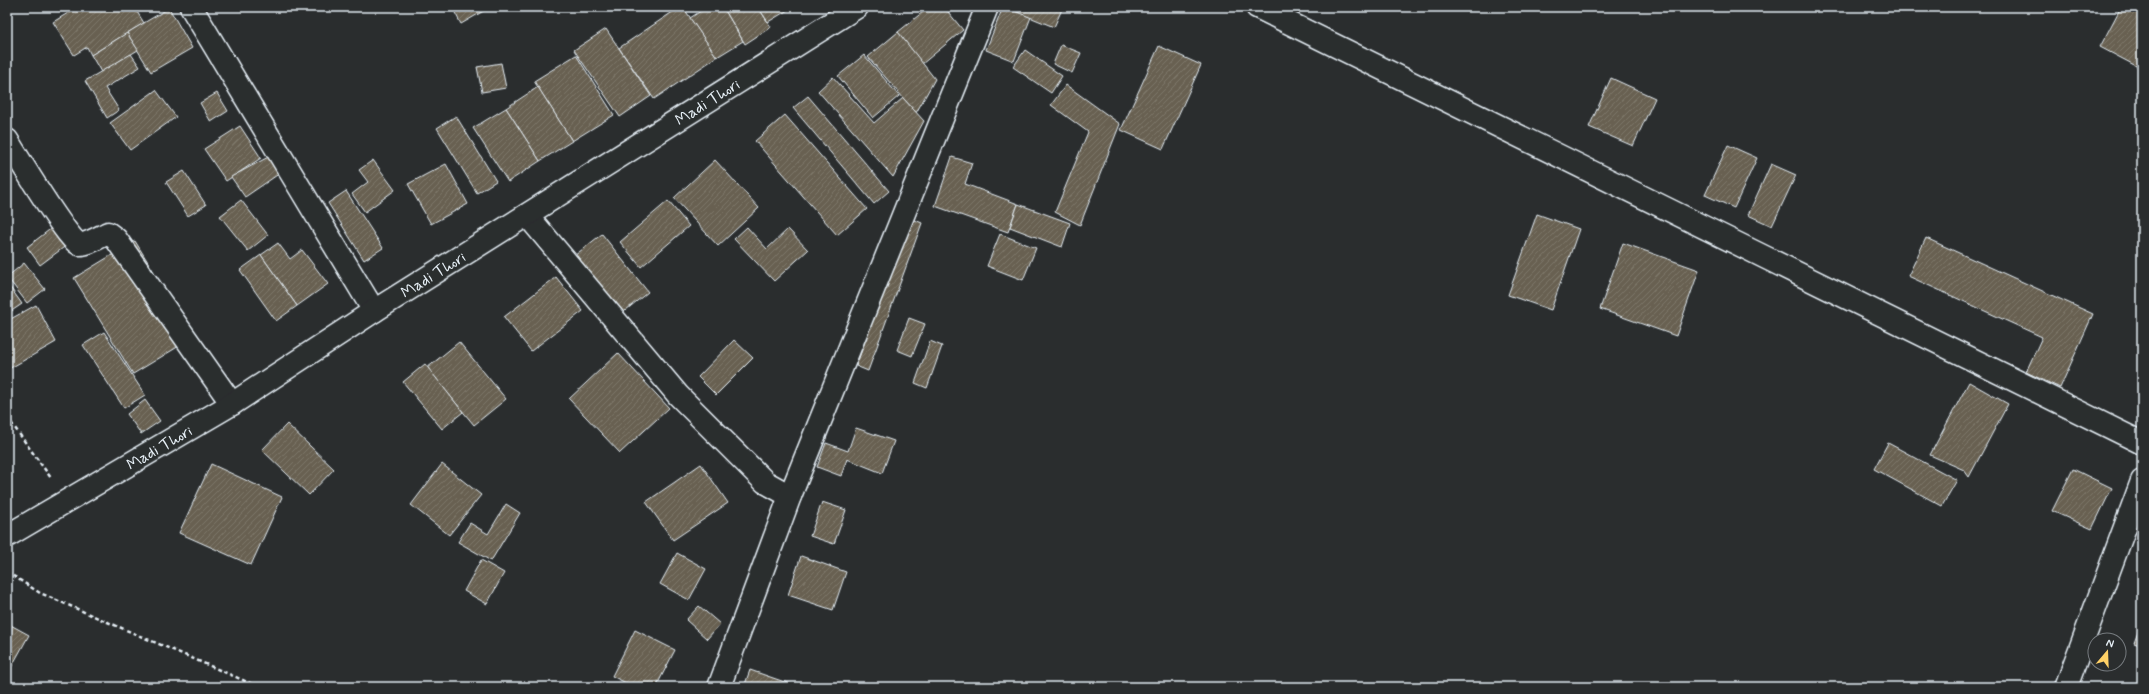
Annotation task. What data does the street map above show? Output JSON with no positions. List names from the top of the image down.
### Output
{
  "streets": {
    "street": ["Madi Thori"]
  },
  "north": "top"
}
